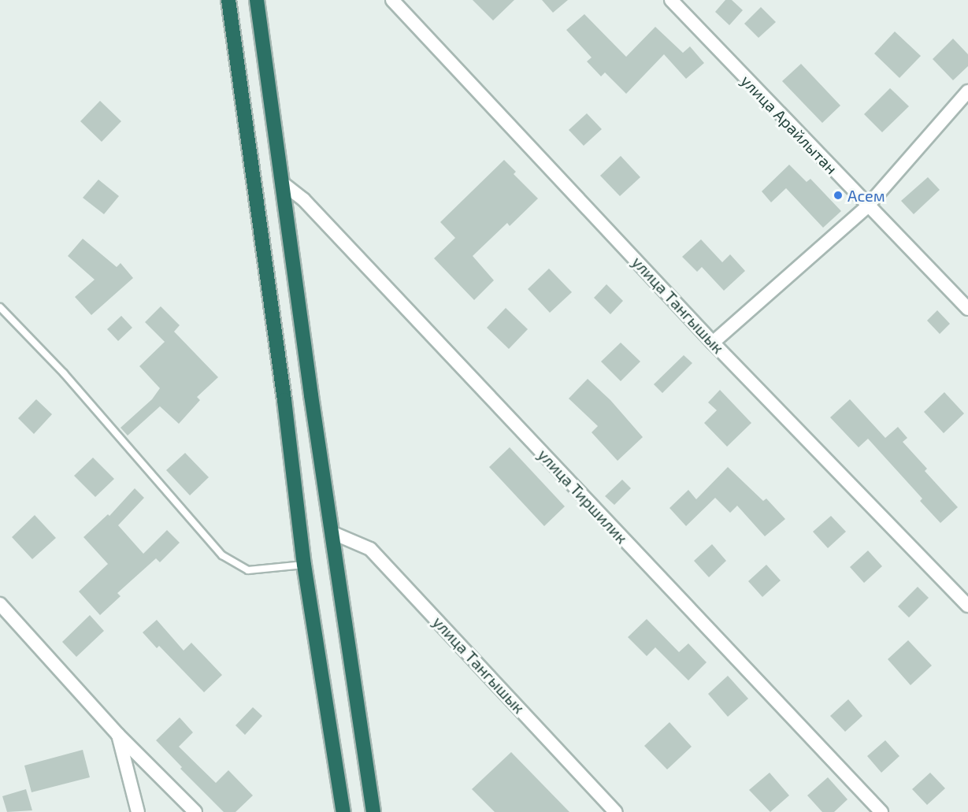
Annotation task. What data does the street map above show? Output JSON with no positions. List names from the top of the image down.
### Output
{
  "streets": {
    "street": ["улица Арайлытан", "улица Тангышык", "улица Тиршилик"]
  },
  "places": ["Асем"]
}
